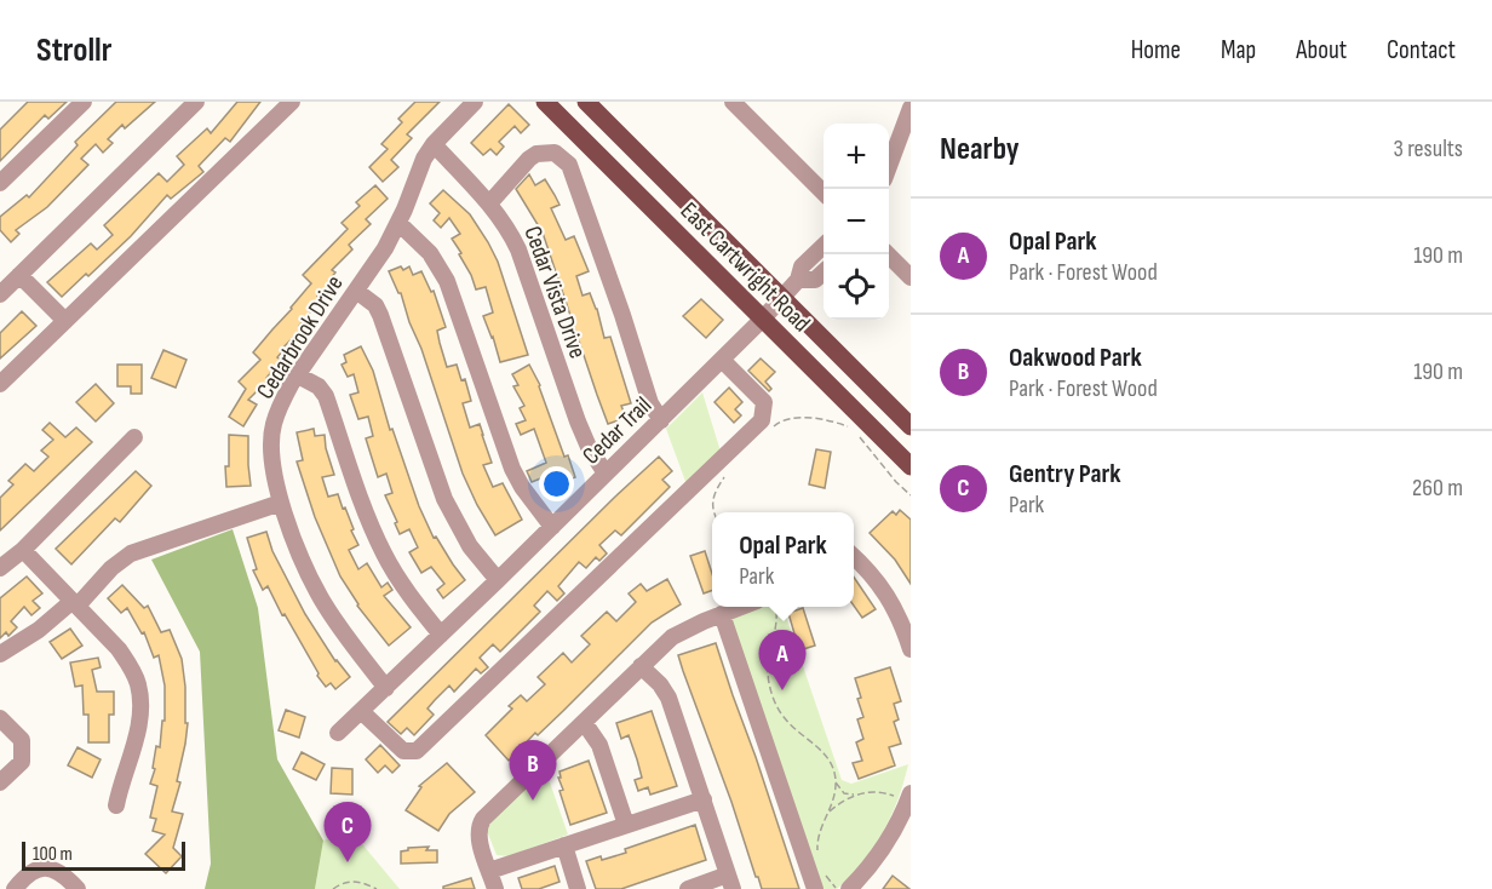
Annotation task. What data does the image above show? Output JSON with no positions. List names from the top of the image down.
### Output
{
  "streets": {
    "main road": ["East Cartwright Road"],
    "street": ["Cedar Vista Drive", "Cedarbrook Drive", "Cedar Trail"]
  },
  "crossings": [
    ["East Cartwright Road", "Cedar Trail"],
    ["Cedar Vista Drive", "Cedarbrook Drive"],
    ["Cedar Vista Drive", "Cedar Trail"],
    ["Cedarbrook Drive", "Cedar Trail"]
  ],
  "scale_bar": "100 m",
  "page": {
    "header": "Strollr",
    "nav": [
      "Home",
      "Map",
      "About",
      "Contact"
    ],
    "heading": ["Nearby", "3 results"],
    "map_buttons": ["+", "−"],
    "list": [
      {
        "mark": "A",
        "name": "Opal Park",
        "note": "Park · Forest Wood",
        "value": "190 m"
      },
      {
        "mark": "B",
        "name": "Oakwood Park",
        "note": "Park · Forest Wood",
        "value": "190 m"
      },
      {
        "mark": "C",
        "name": "Gentry Park",
        "note": "Park",
        "value": "260 m"
      }
    ],
    "popup": ["Opal Park", "Park"],
    "pins": ["A", "B", "C"],
    "scale": "100 m"
  }
}
